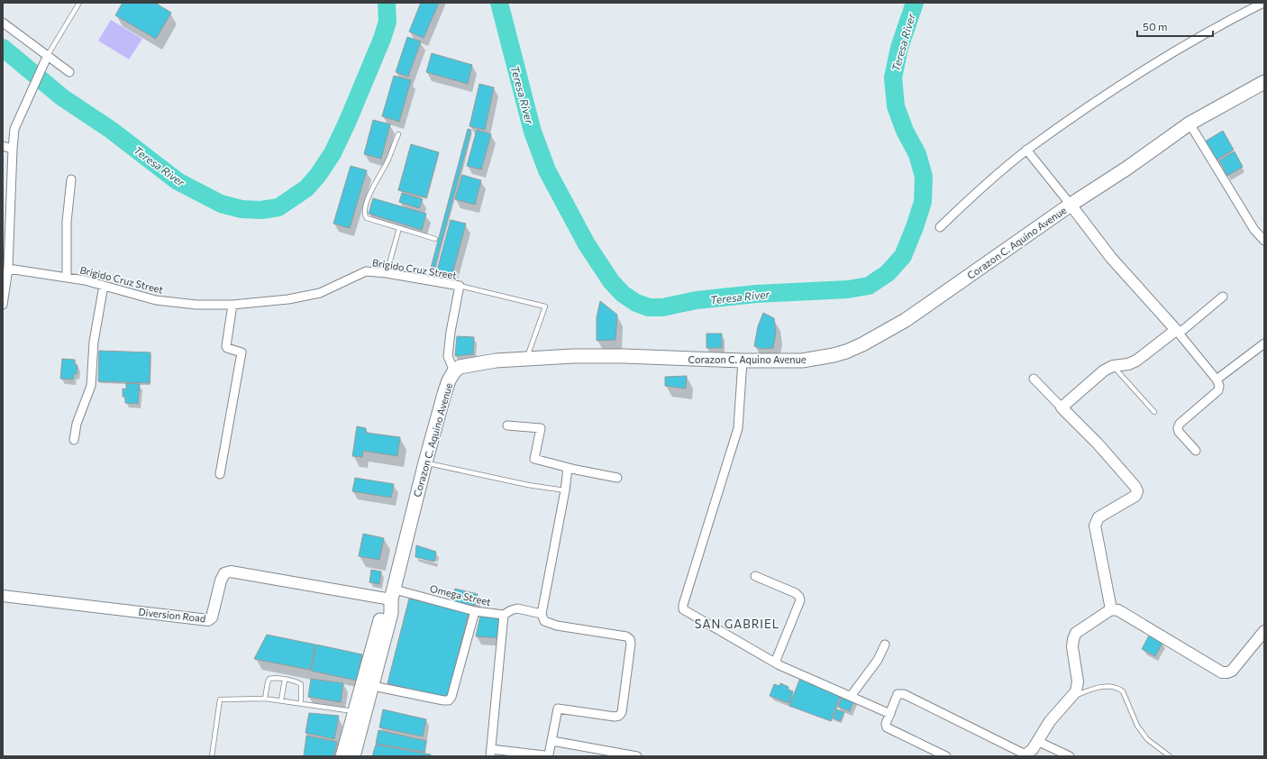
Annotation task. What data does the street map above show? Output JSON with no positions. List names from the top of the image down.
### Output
{
  "streets": {
    "main road": ["Corazon C. Aquino Avenue"],
    "street": ["Brigido Cruz Street", "Omega Street", "Diversion Road"]
  },
  "crossings": [
    ["Corazon C. Aquino Avenue", "Brigido Cruz Street"],
    ["Corazon C. Aquino Avenue", "Omega Street"],
    ["Corazon C. Aquino Avenue", "Diversion Road"],
    ["Omega Street", "Diversion Road"]
  ],
  "districts": ["SAN GABRIEL"],
  "water": ["Teresa River"],
  "scale_bar": "50 m"
}
